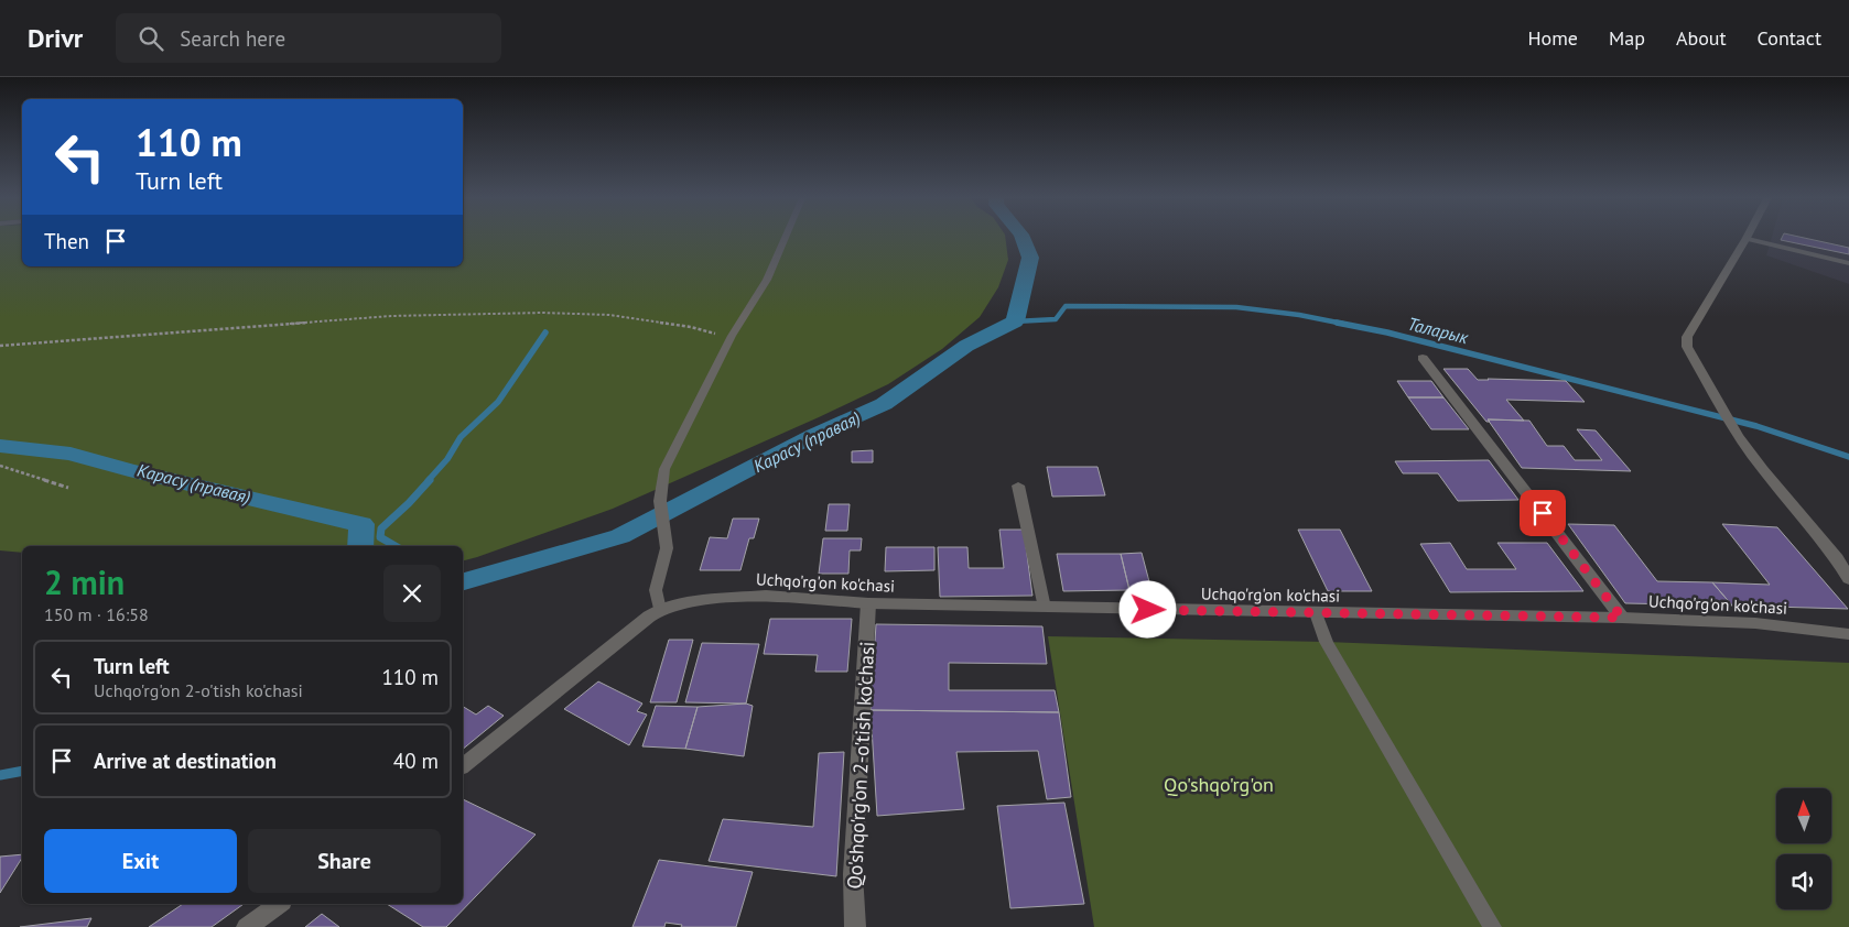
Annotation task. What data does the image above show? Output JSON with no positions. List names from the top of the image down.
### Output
{
  "streets": {
    "street": ["Uchqo'rg'on ko'chasi", "Qo'shqo'rg'on 2-o'tish ko'chasi"]
  },
  "crossings": [
    ["Uchqo'rg'on ko'chasi", "Qo'shqo'rg'on 2-o'tish ko'chasi"]
  ],
  "water": ["Таларык", "Карасу (правая)"],
  "parks": ["Qo'shqo'rg'on"],
  "north": "top",
  "page": {
    "header": "Drivr",
    "search": "Search here",
    "nav": [
      "Home",
      "Map",
      "About",
      "Contact"
    ],
    "turn": ["110 m", "Turn left"],
    "then": "Then",
    "heading": ["2 min", "150 m · 16:58"],
    "list": [
      {
        "name": "Turn left",
        "note": "Uchqo'rg'on 2-o'tish ko'chasi",
        "value": "110 m"
      },
      {
        "name": "Arrive at destination",
        "value": "40 m"
      }
    ],
    "buttons": ["Exit", "Share"]
  }
}
